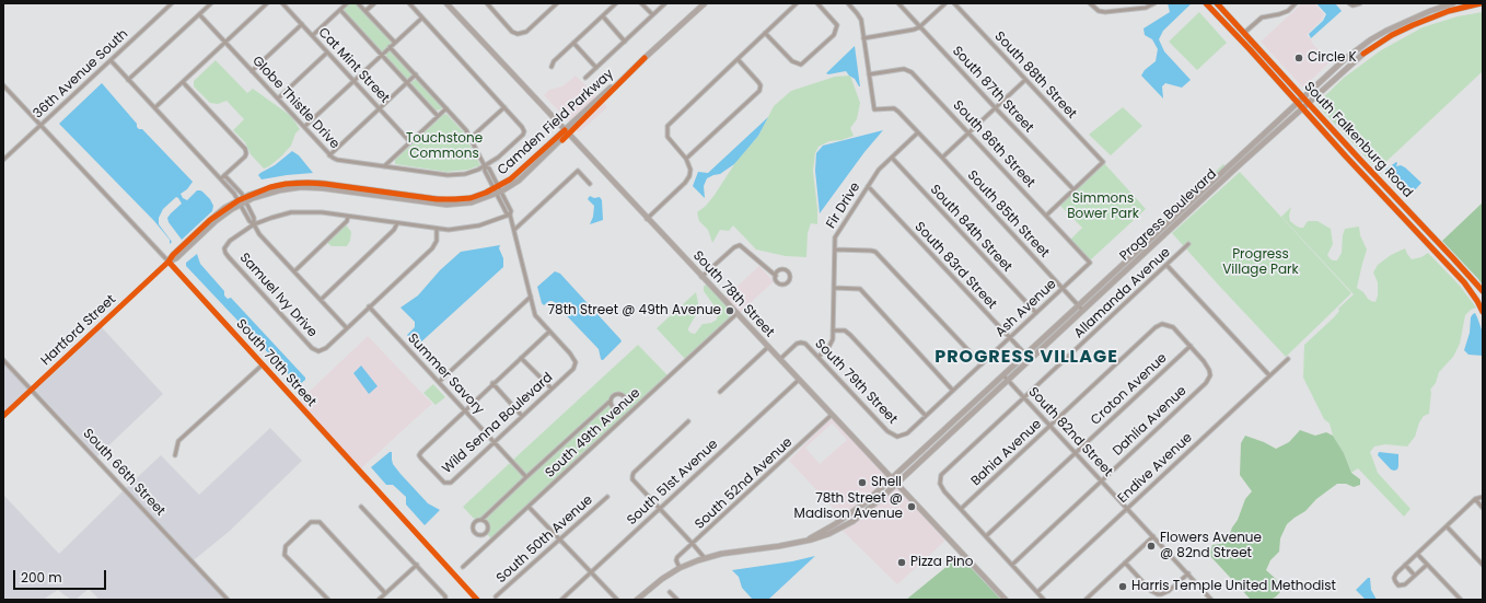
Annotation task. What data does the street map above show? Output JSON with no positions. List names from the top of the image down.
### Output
{
  "streets": {
    "street": [
      "Cat Mint Street",
      "36th Avenue South",
      "South 88th Street",
      "South 87th Street",
      "Globe Thistle Drive",
      "Camden Field Parkway",
      "South Falkenburg Road",
      "South 86th Street",
      "Fir Drive",
      "South 85th Street",
      "Progress Boulevard",
      "South 84th Street",
      "South 83rd Street",
      "Allamanda Avenue",
      "South 78th Street",
      "Samuel Ivy Drive",
      "Ash Avenue",
      "Hartford Street",
      "South 70th Street",
      "Summer Savory",
      "South 79th Street",
      "Croton Avenue",
      "Dahlia Avenue",
      "Wild Senna Boulevard",
      "South 82nd Street",
      "South 49th Avenue",
      "Bahia Avenue",
      "Endive Avenue",
      "South 66th Street",
      "South 51st Avenue",
      "South 52nd Avenue",
      "South 50th Avenue"
    ]
  },
  "crossings": [
    ["36th Avenue South", "South 70th Street"],
    ["South 88th Street", "South 87th Street"],
    ["Globe Thistle Drive", "Wild Senna Boulevard"],
    ["Camden Field Parkway", "South 78th Street"],
    ["Camden Field Parkway", "Hartford Street"],
    ["Camden Field Parkway", "South 70th Street"],
    ["Camden Field Parkway", "Wild Senna Boulevard"],
    ["South Falkenburg Road", "Progress Boulevard"],
    ["South 86th Street", "South 85th Street"],
    ["South 86th Street", "Ash Avenue"],
    ["Fir Drive", "South 85th Street"],
    ["Fir Drive", "South 84th Street"],
    ["Fir Drive", "South 83rd Street"],
    ["Fir Drive", "South 79th Street"],
    ["South 85th Street", "Progress Boulevard"],
    ["South 85th Street", "Ash Avenue"],
    ["Progress Boulevard", "South 83rd Street"],
    ["Progress Boulevard", "South 78th Street"],
    ["Progress Boulevard", "South 82nd Street"],
    ["Progress Boulevard", "South 52nd Avenue"],
    ["South 84th Street", "Ash Avenue"],
    ["South 83rd Street", "Ash Avenue"],
    ["Allamanda Avenue", "South 82nd Street"],
    ["Allamanda Avenue", "Bahia Avenue"],
    ["South 78th Street", "South 79th Street"],
    ["South 78th Street", "South 49th Avenue"],
    ["South 78th Street", "South 51st Avenue"],
    ["South 78th Street", "South 52nd Avenue"],
    ["Samuel Ivy Drive", "Summer Savory"],
    ["Samuel Ivy Drive", "Wild Senna Boulevard"],
    ["Ash Avenue", "South 79th Street"],
    ["Hartford Street", "South 70th Street"],
    ["Hartford Street", "South 66th Street"],
    ["Summer Savory", "Wild Senna Boulevard"],
    ["Croton Avenue", "Dahlia Avenue"],
    ["Croton Avenue", "South 82nd Street"],
    ["Croton Avenue", "Bahia Avenue"],
    ["Dahlia Avenue", "South 82nd Street"],
    ["Dahlia Avenue", "Bahia Avenue"],
    ["South 82nd Street", "Bahia Avenue"],
    ["South 82nd Street", "Endive Avenue"]
  ],
  "districts": ["PROGRESS VILLAGE"],
  "parks": ["Touchstone Commons", "Simmons Bower Park", "Progress Village Park"],
  "places": [
    "Circle K",
    "78th Street @ 49th Avenue",
    "Shell",
    "78th Street @ Madison Avenue",
    "Flowers Avenue @ 82nd Street",
    "Pizza Pino",
    "Harris Temple United Methodist"
  ],
  "scale_bar": "200 m"
}
